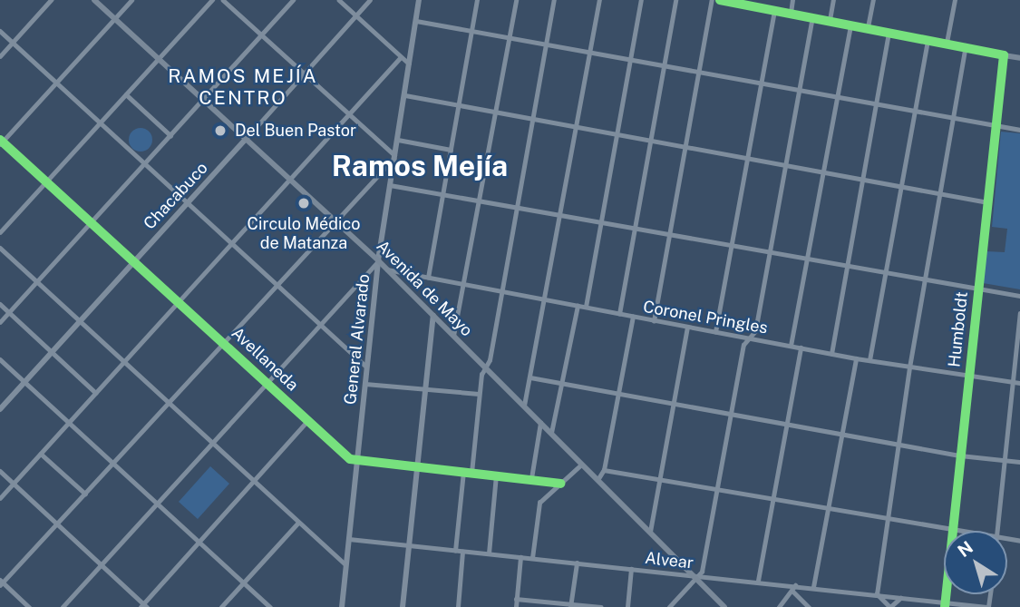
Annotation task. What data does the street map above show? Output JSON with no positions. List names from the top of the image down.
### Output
{
  "streets": {
    "main road": ["Avenida de Mayo"],
    "street": [
      "Chacabuco",
      "Coronel Pringles",
      "Humboldt",
      "General Alvarado",
      "Avellaneda",
      "Alvear"
    ]
  },
  "crossings": [
    ["Chacabuco", "Avenida de Mayo"],
    ["Chacabuco", "Avellaneda"],
    ["Avenida de Mayo", "Coronel Pringles"],
    ["Avenida de Mayo", "General Alvarado"],
    ["Avenida de Mayo", "Alvear"],
    ["Coronel Pringles", "Humboldt"],
    ["General Alvarado", "Avellaneda"],
    ["General Alvarado", "Alvear"]
  ],
  "districts": ["RAMOS MEJÍA CENTRO", "Ramos Mejía"],
  "places": ["Del Buen Pastor", "Circulo Médico de Matanza"],
  "north": "top left"
}
